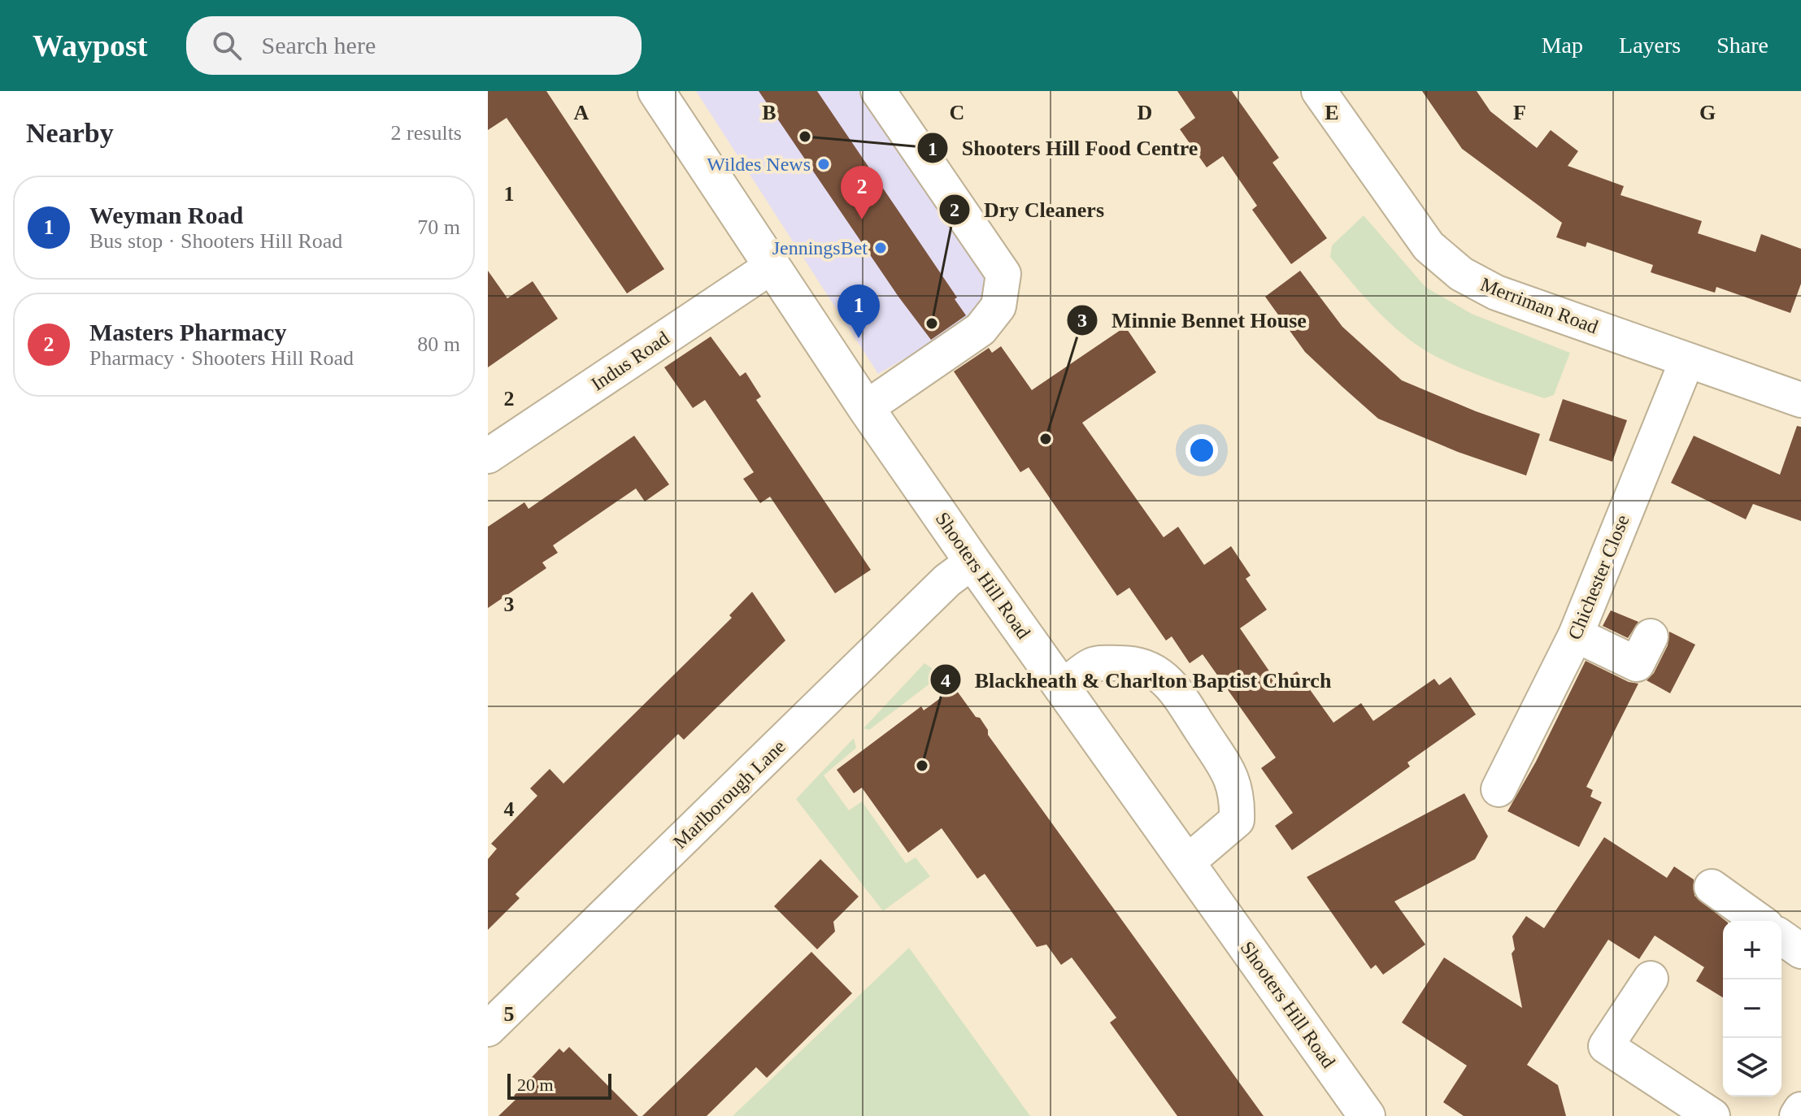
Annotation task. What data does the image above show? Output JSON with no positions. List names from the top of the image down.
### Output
{
  "streets": {
    "main road": ["Shooters Hill Road"],
    "street": [
      "Merriman Road",
      "Indus Road",
      "Chichester Close",
      "Marlborough Lane"
    ]
  },
  "crossings": [
    ["Merriman Road", "Chichester Close"],
    ["Indus Road", "Shooters Hill Road"],
    ["Shooters Hill Road", "Marlborough Lane"]
  ],
  "places": [
    "Shooters Hill Food Centre",
    "Wildes News",
    "JenningsBet",
    "Dry Cleaners",
    "Minnie Bennet House",
    "Blackheath & Charlton Baptist Church"
  ],
  "scale_bar": "20 m",
  "page": {
    "header": "Waypost",
    "search": "Search here",
    "nav": ["Map", "Layers", "Share"],
    "heading": ["Nearby", "2 results"],
    "pins": ["2", "1"],
    "list": [
      {
        "mark": "1",
        "name": "Weyman Road",
        "note": "Bus stop · Shooters Hill Road",
        "value": "70 m"
      },
      {
        "mark": "2",
        "name": "Masters Pharmacy",
        "note": "Pharmacy · Shooters Hill Road",
        "value": "80 m"
      }
    ],
    "map_buttons": ["+", "−"],
    "scale": "20 m"
  },
  "grid": {
    "columns": [
      "A",
      "B",
      "C",
      "D",
      "E",
      "F",
      "G"
    ],
    "rows": [
      "1",
      "2",
      "3",
      "4",
      "5"
    ]
  }
}
